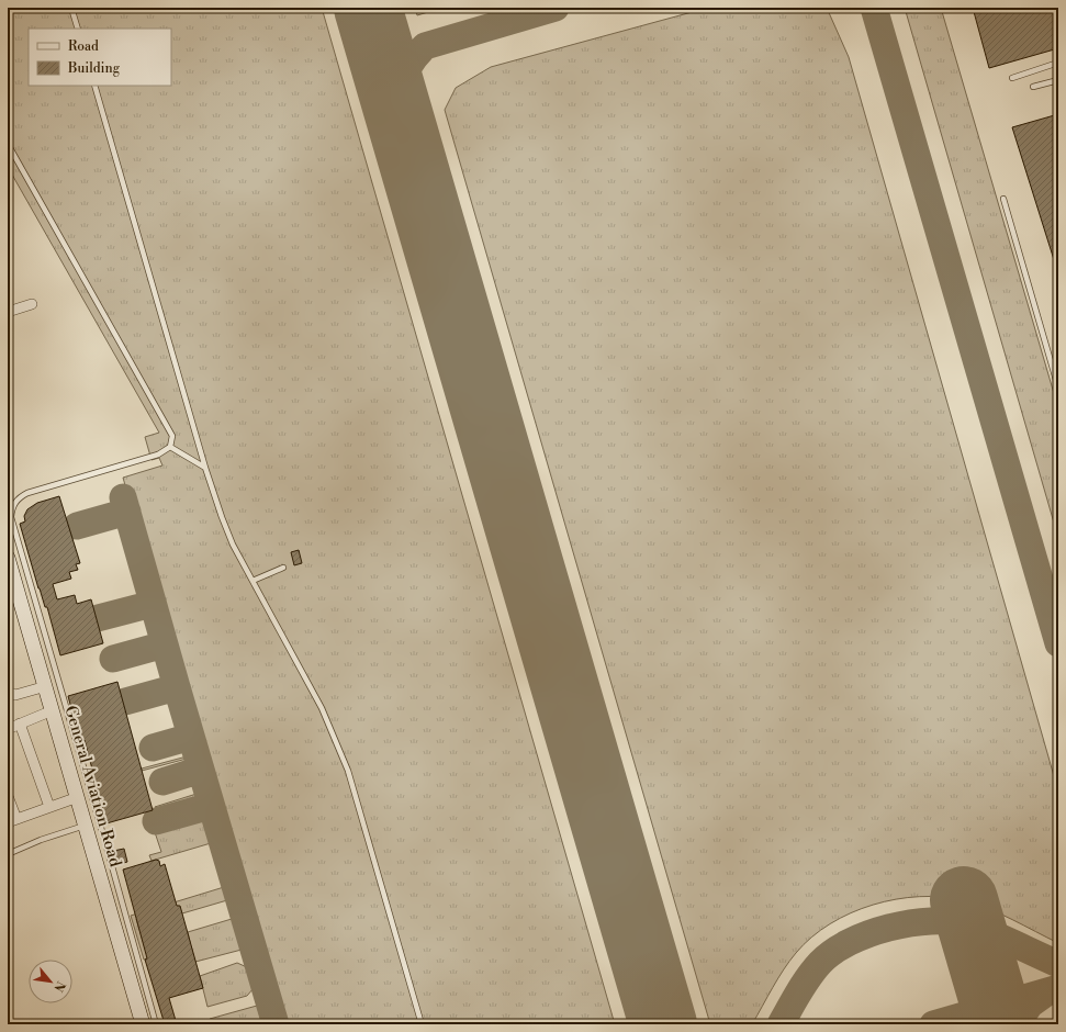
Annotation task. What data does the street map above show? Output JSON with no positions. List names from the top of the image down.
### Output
{
  "streets": {
    "main road": ["General Aviation Road"]
  },
  "legend": ["Road", "Building"],
  "north": "bottom right"
}
